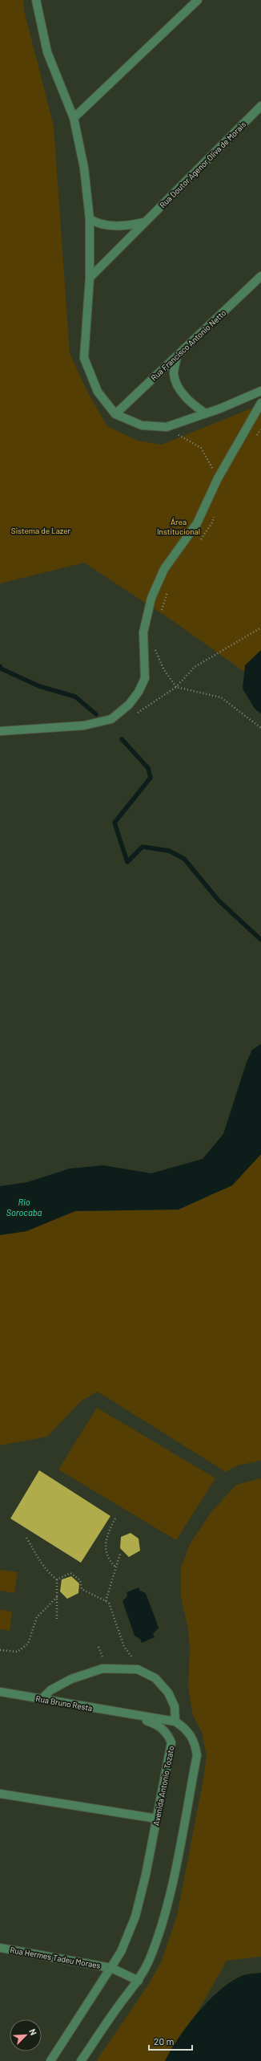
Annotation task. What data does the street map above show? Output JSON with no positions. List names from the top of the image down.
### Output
{
  "streets": {
    "street": [
      "Rua Doutor Agenor Oliva de Morais",
      "Rua Francisco Antonio Netto",
      "Rua Bruno Resta",
      "Avenida Antonio Tozato",
      "Rua Hermes Tadeu Moraes"
    ]
  },
  "crossings": [
    ["Rua Bruno Resta", "Avenida Antonio Tozato"],
    ["Avenida Antonio Tozato", "Rua Hermes Tadeu Moraes"]
  ],
  "water": ["Rio Sorocaba"],
  "parks": ["Área Institucional", "Sistema de Lazer"],
  "scale_bar": "20 m",
  "north": "top right"
}
